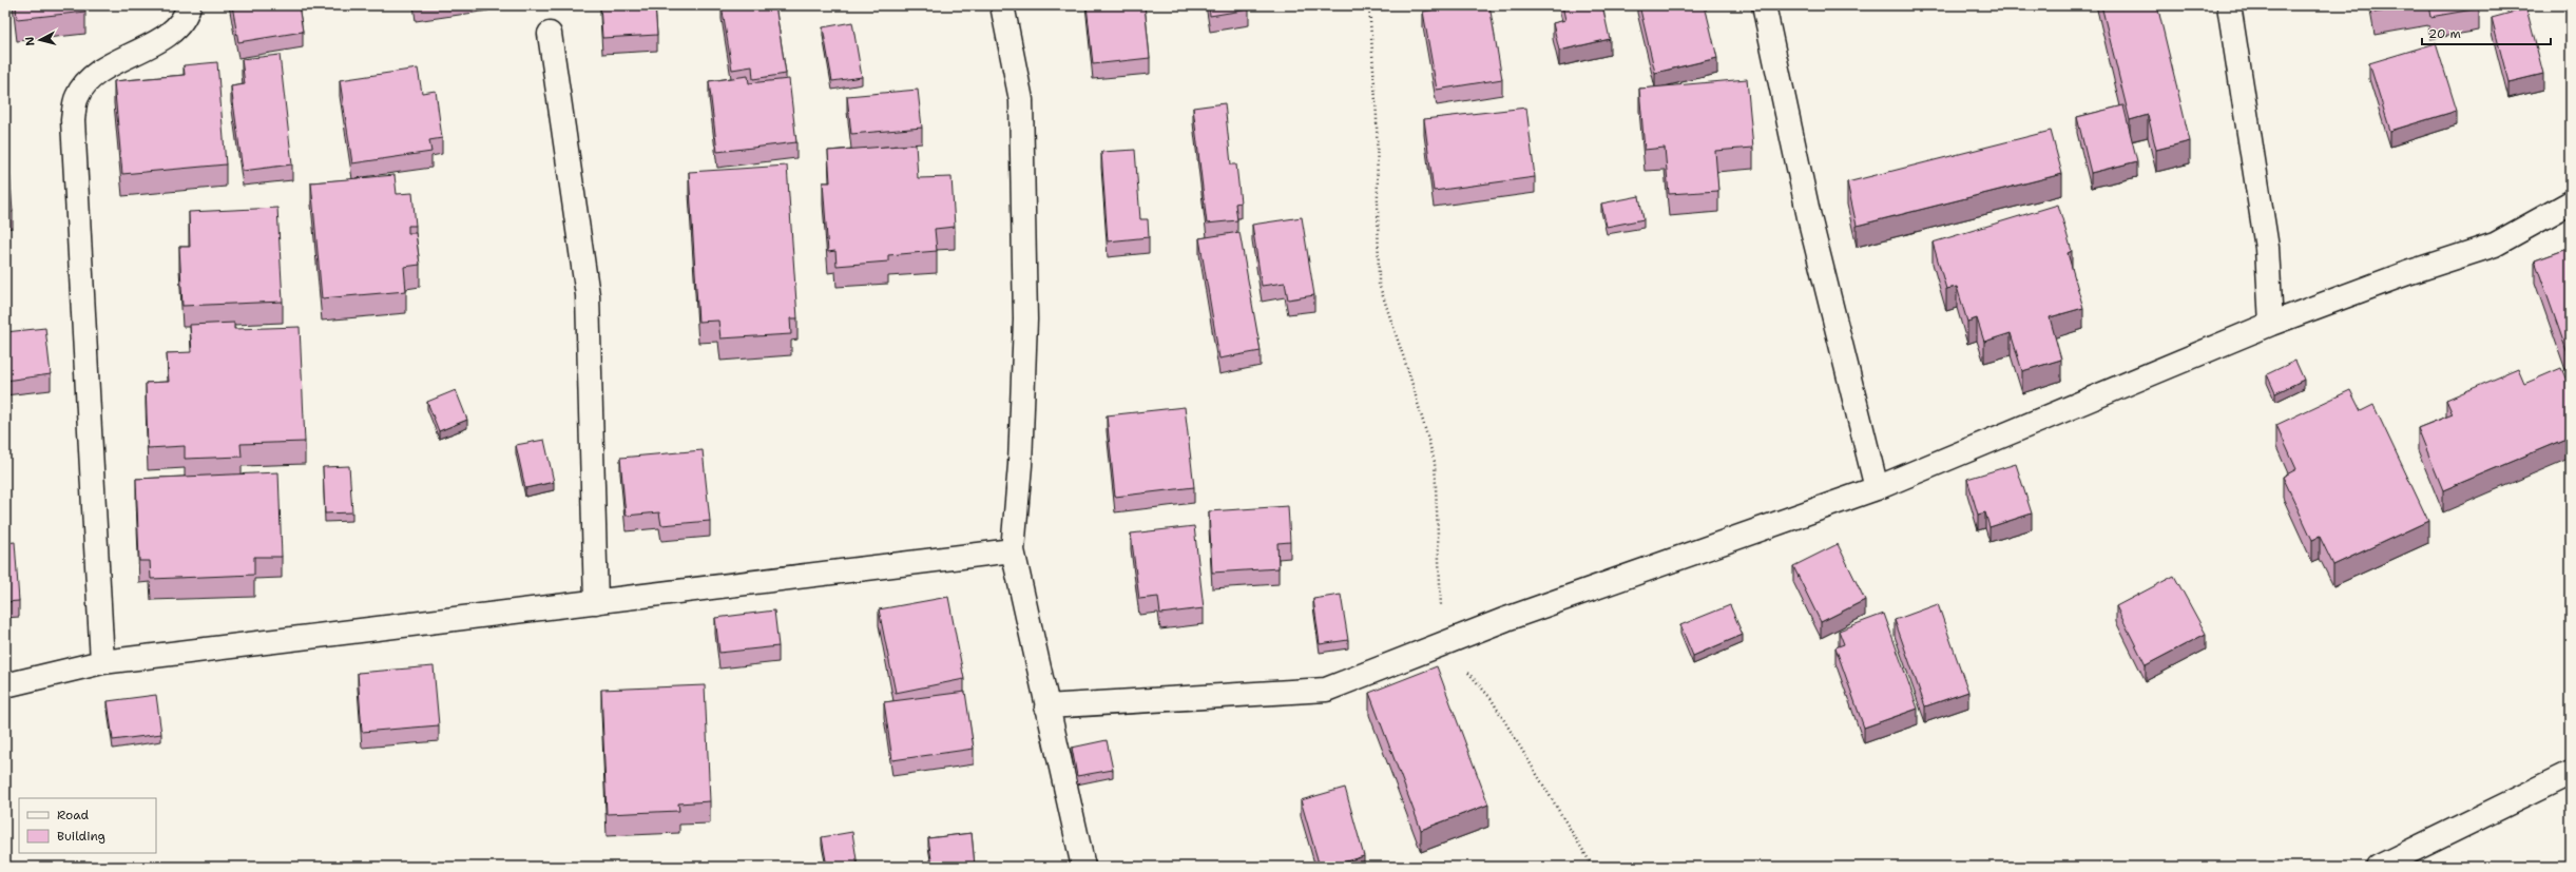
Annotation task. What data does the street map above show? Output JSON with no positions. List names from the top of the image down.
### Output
{
  "legend": ["Road", "Building"],
  "scale_bar": "20 m",
  "north": "left"
}
